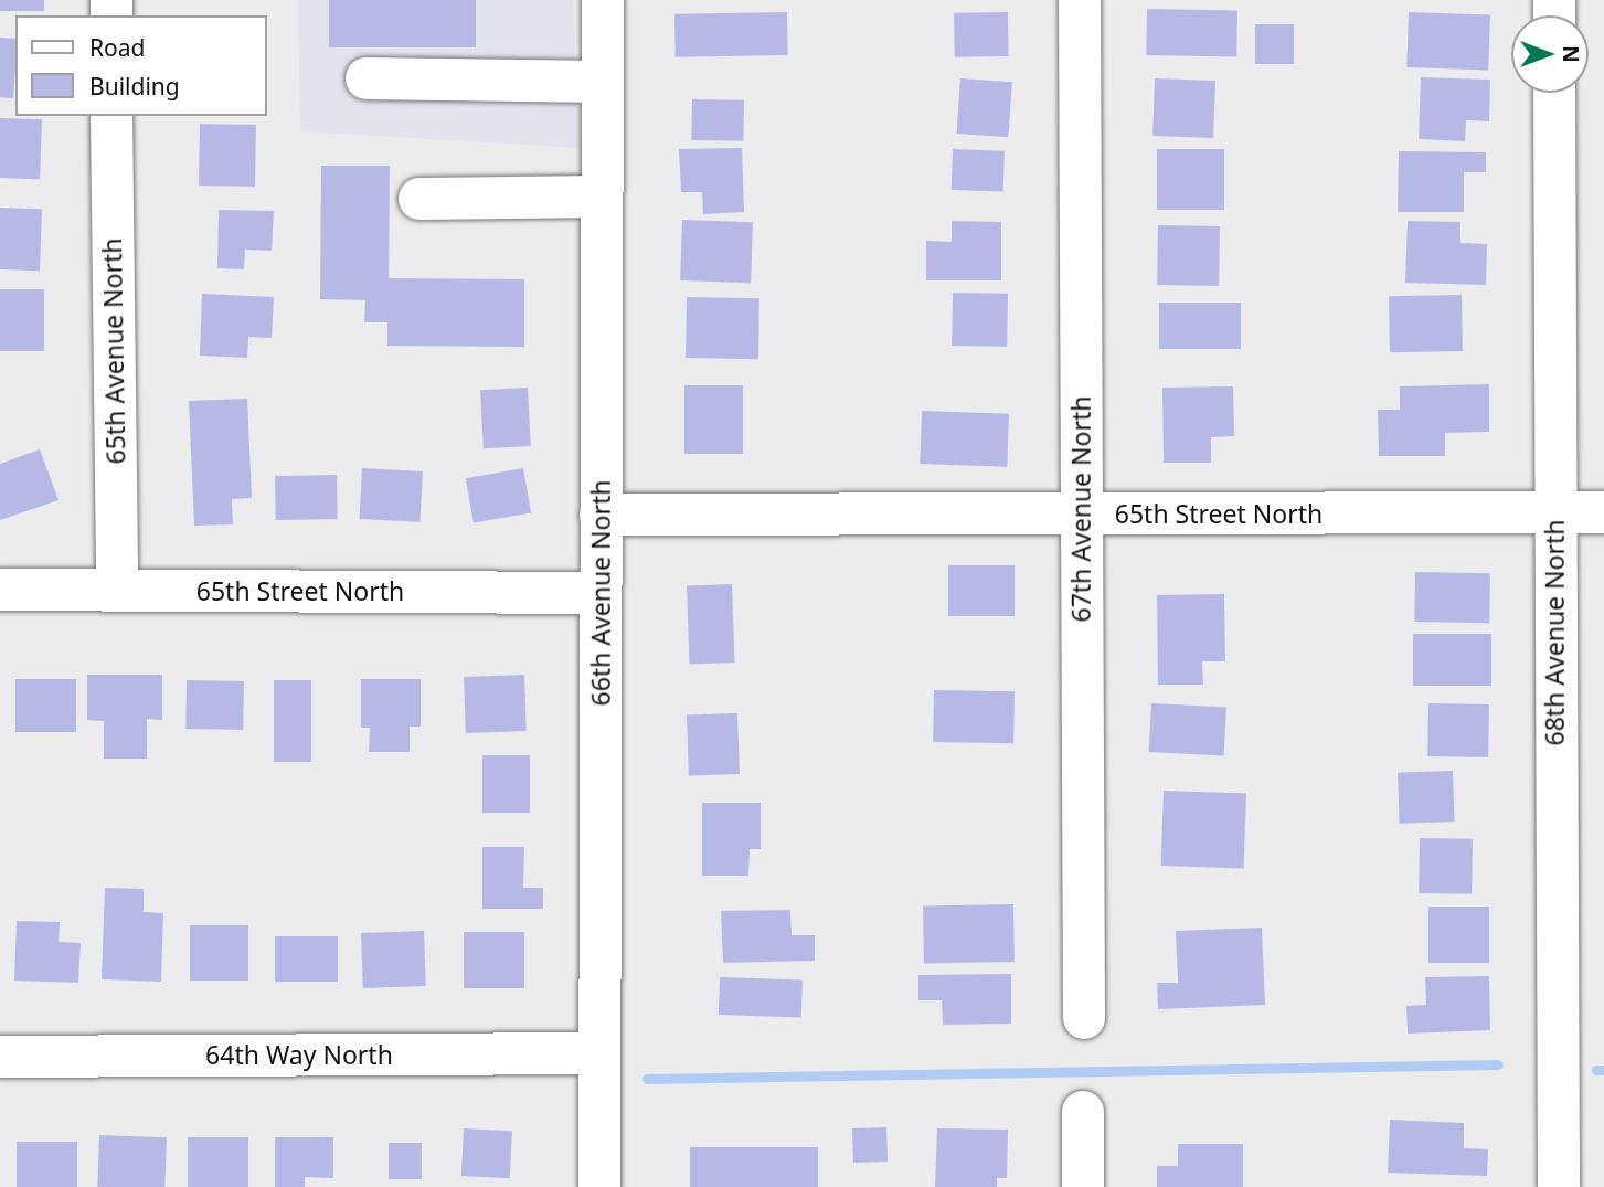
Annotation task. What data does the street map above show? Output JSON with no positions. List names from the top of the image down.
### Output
{
  "streets": {
    "street": [
      "65th Avenue North",
      "67th Avenue North",
      "65th Street North",
      "66th Avenue North",
      "68th Avenue North",
      "64th Way North"
    ]
  },
  "crossings": [
    ["65th Avenue North", "65th Street North"],
    ["67th Avenue North", "65th Street North"],
    ["65th Street North", "66th Avenue North"],
    ["65th Street North", "68th Avenue North"],
    ["66th Avenue North", "64th Way North"]
  ],
  "legend": ["Road", "Building"],
  "north": "right"
}
